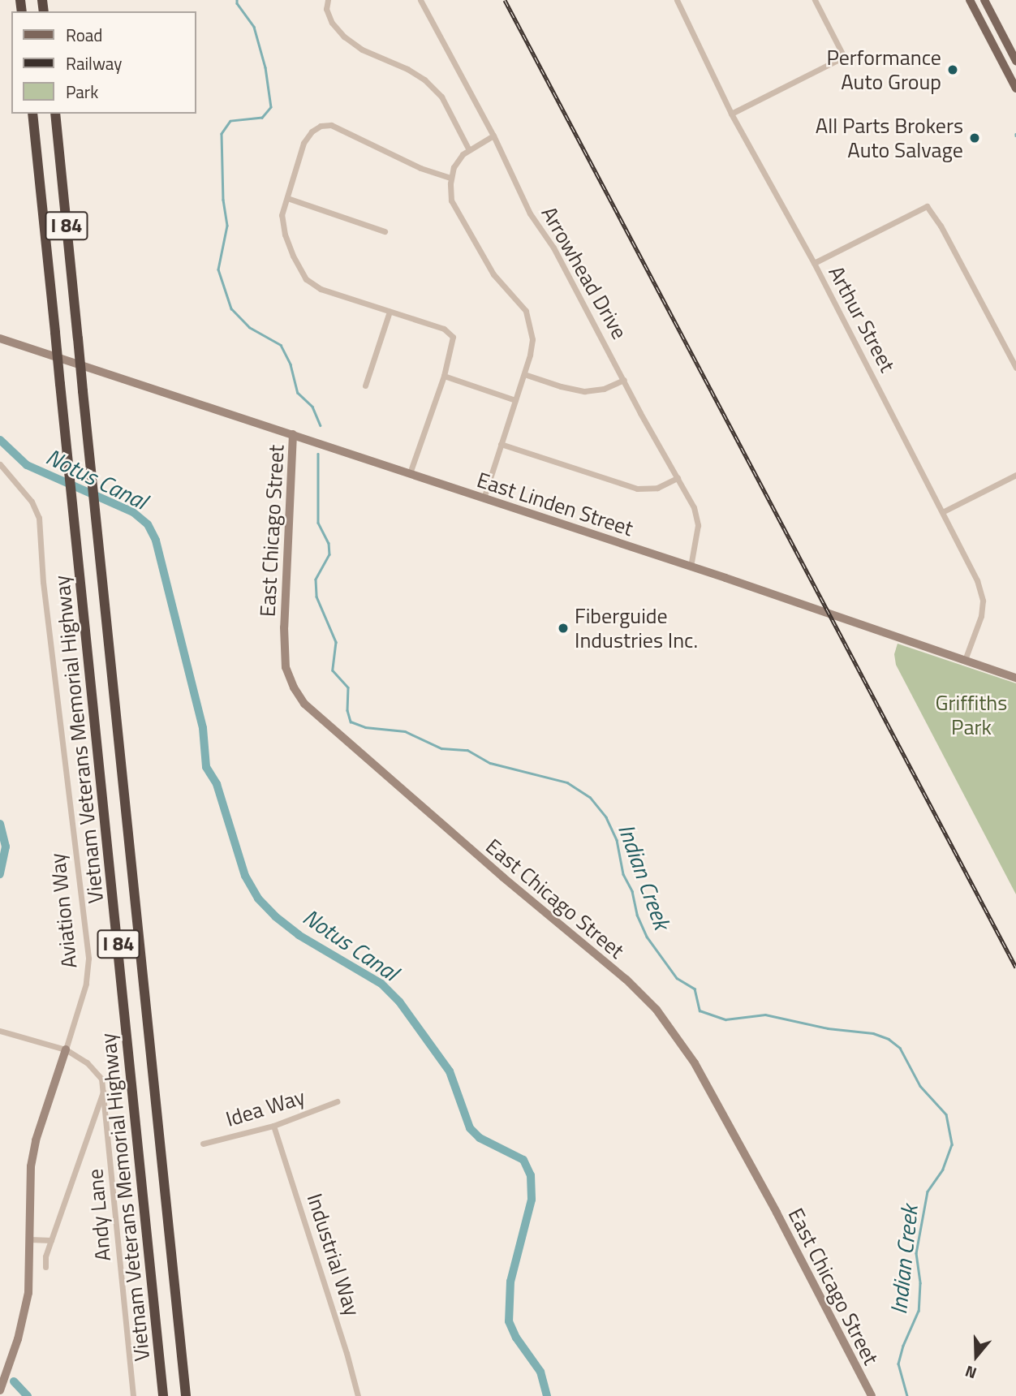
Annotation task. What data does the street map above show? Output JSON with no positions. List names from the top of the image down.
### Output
{
  "streets": {
    "highway": ["I 84", "Vietnam Veterans Memorial Highway"],
    "street": [
      "Arrowhead Drive",
      "Arthur Street",
      "East Linden Street",
      "East Chicago Street",
      "Aviation Way",
      "Idea Way",
      "Andy Lane",
      "Industrial Way"
    ]
  },
  "crossings": [
    ["Arrowhead Drive", "East Linden Street"],
    ["Arthur Street", "East Linden Street"],
    ["East Linden Street", "East Chicago Street"],
    ["Aviation Way", "Andy Lane"],
    ["Idea Way", "Industrial Way"]
  ],
  "water": ["Notus Canal", "Indian Creek"],
  "parks": ["Griffiths Park"],
  "places": ["Performance Auto Group", "All Parts Brokers Auto Salvage", "Fiberguide Industries Inc."],
  "legend": ["Road", "Railway", "Park"],
  "north": "bottom"
}
